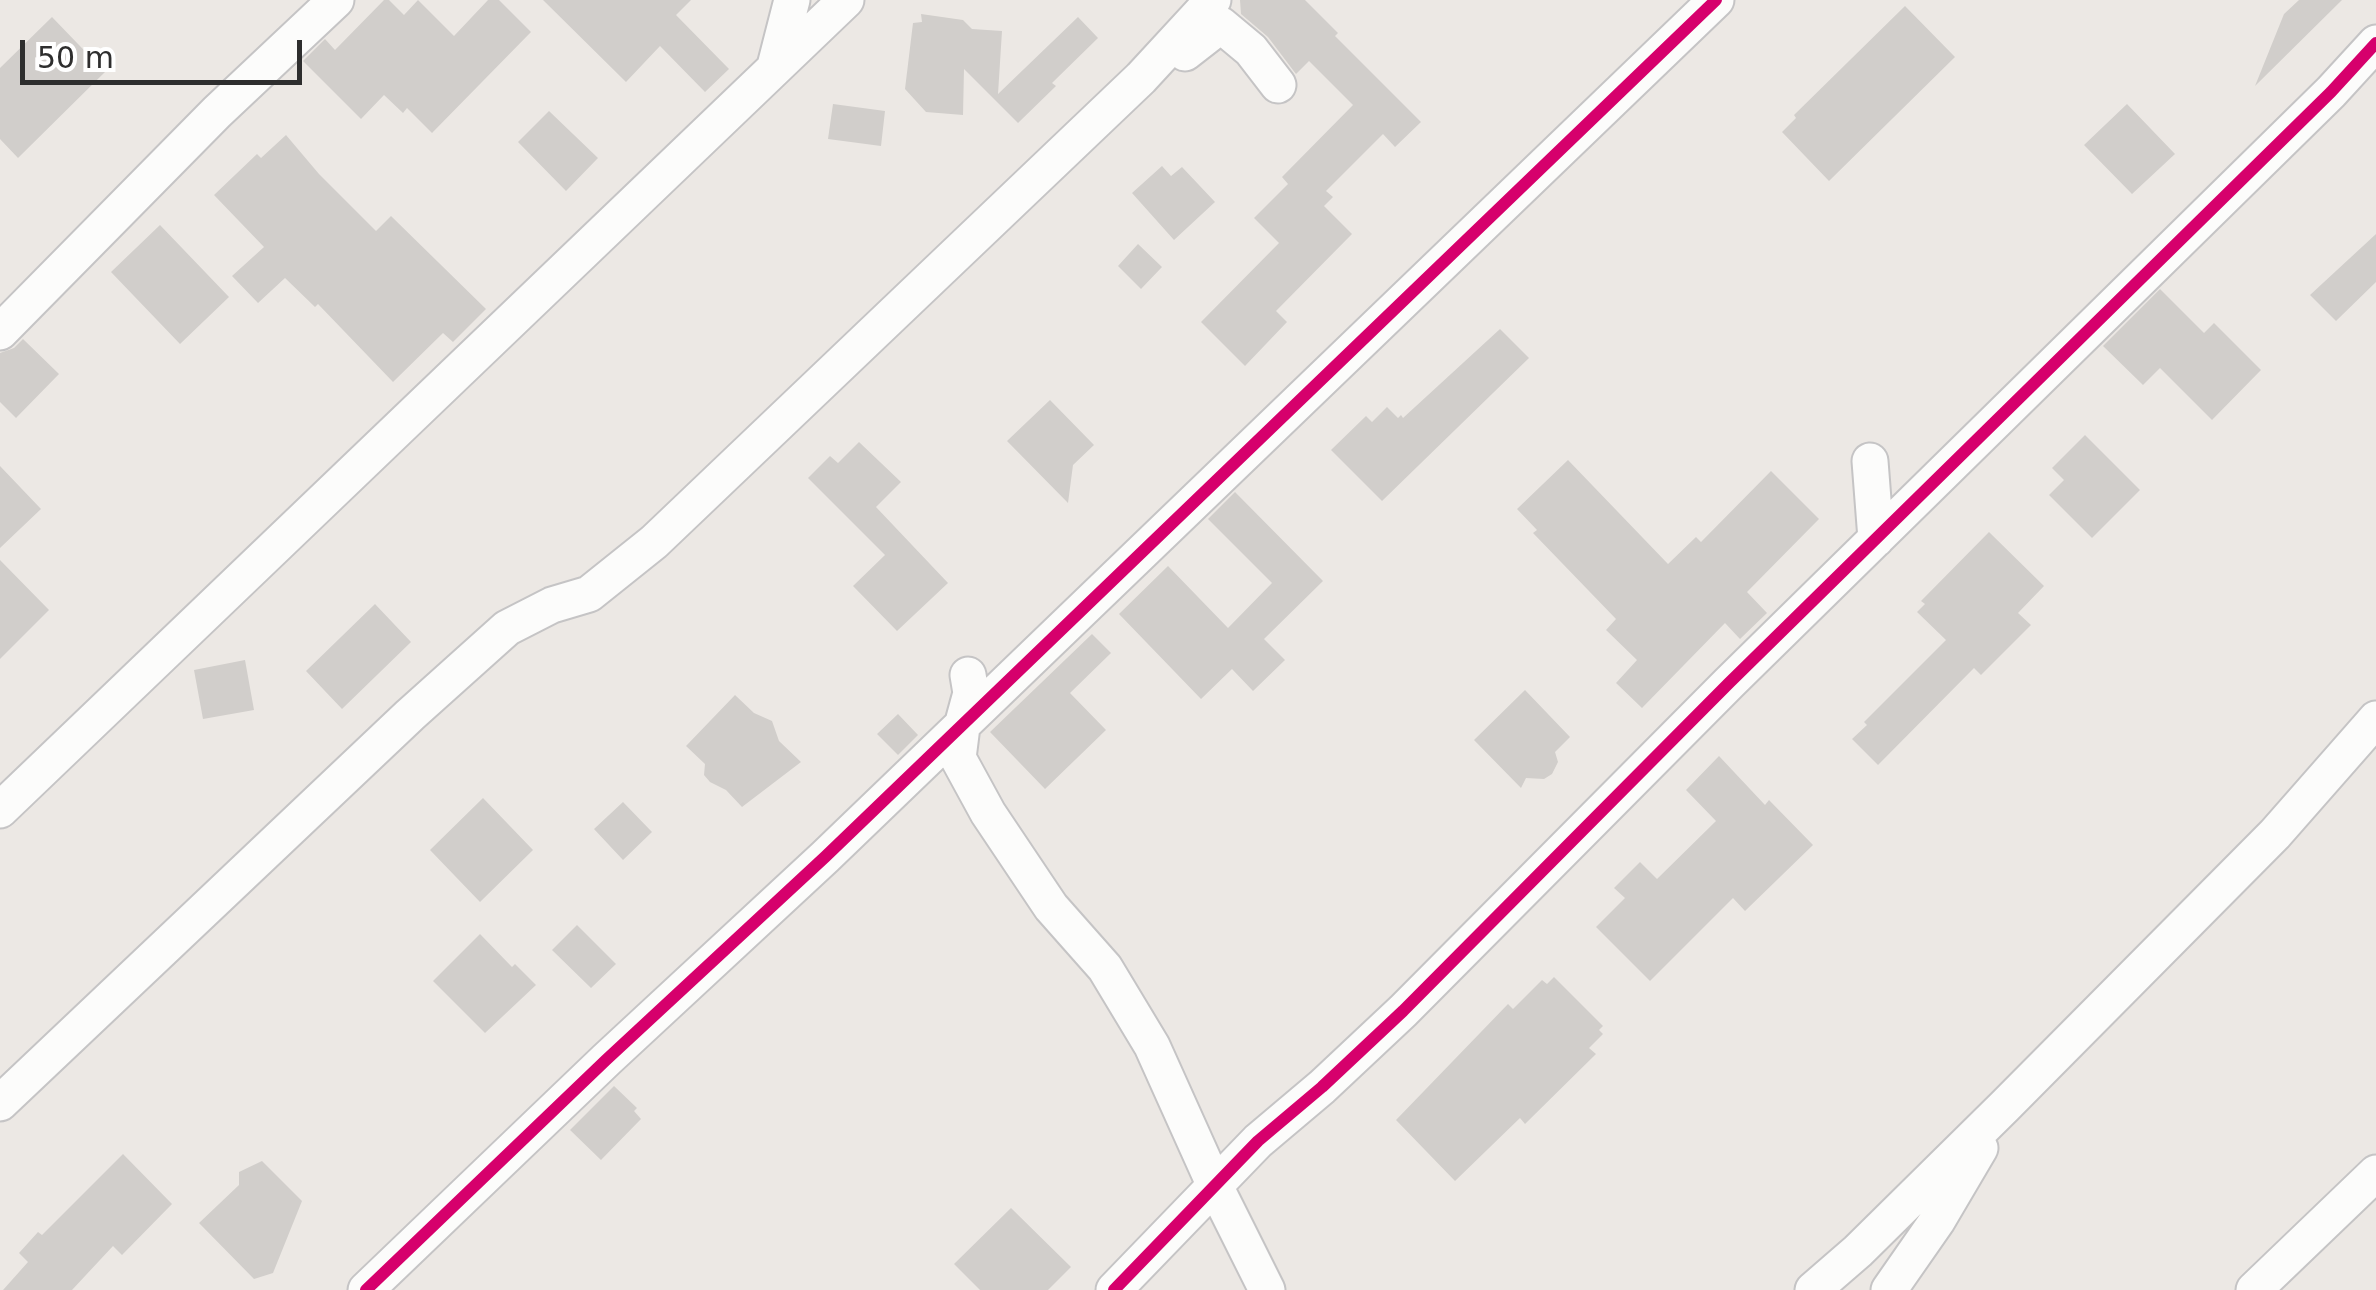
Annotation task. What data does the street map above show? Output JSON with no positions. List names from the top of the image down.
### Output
{
  "scale_bar": "50 m"
}
